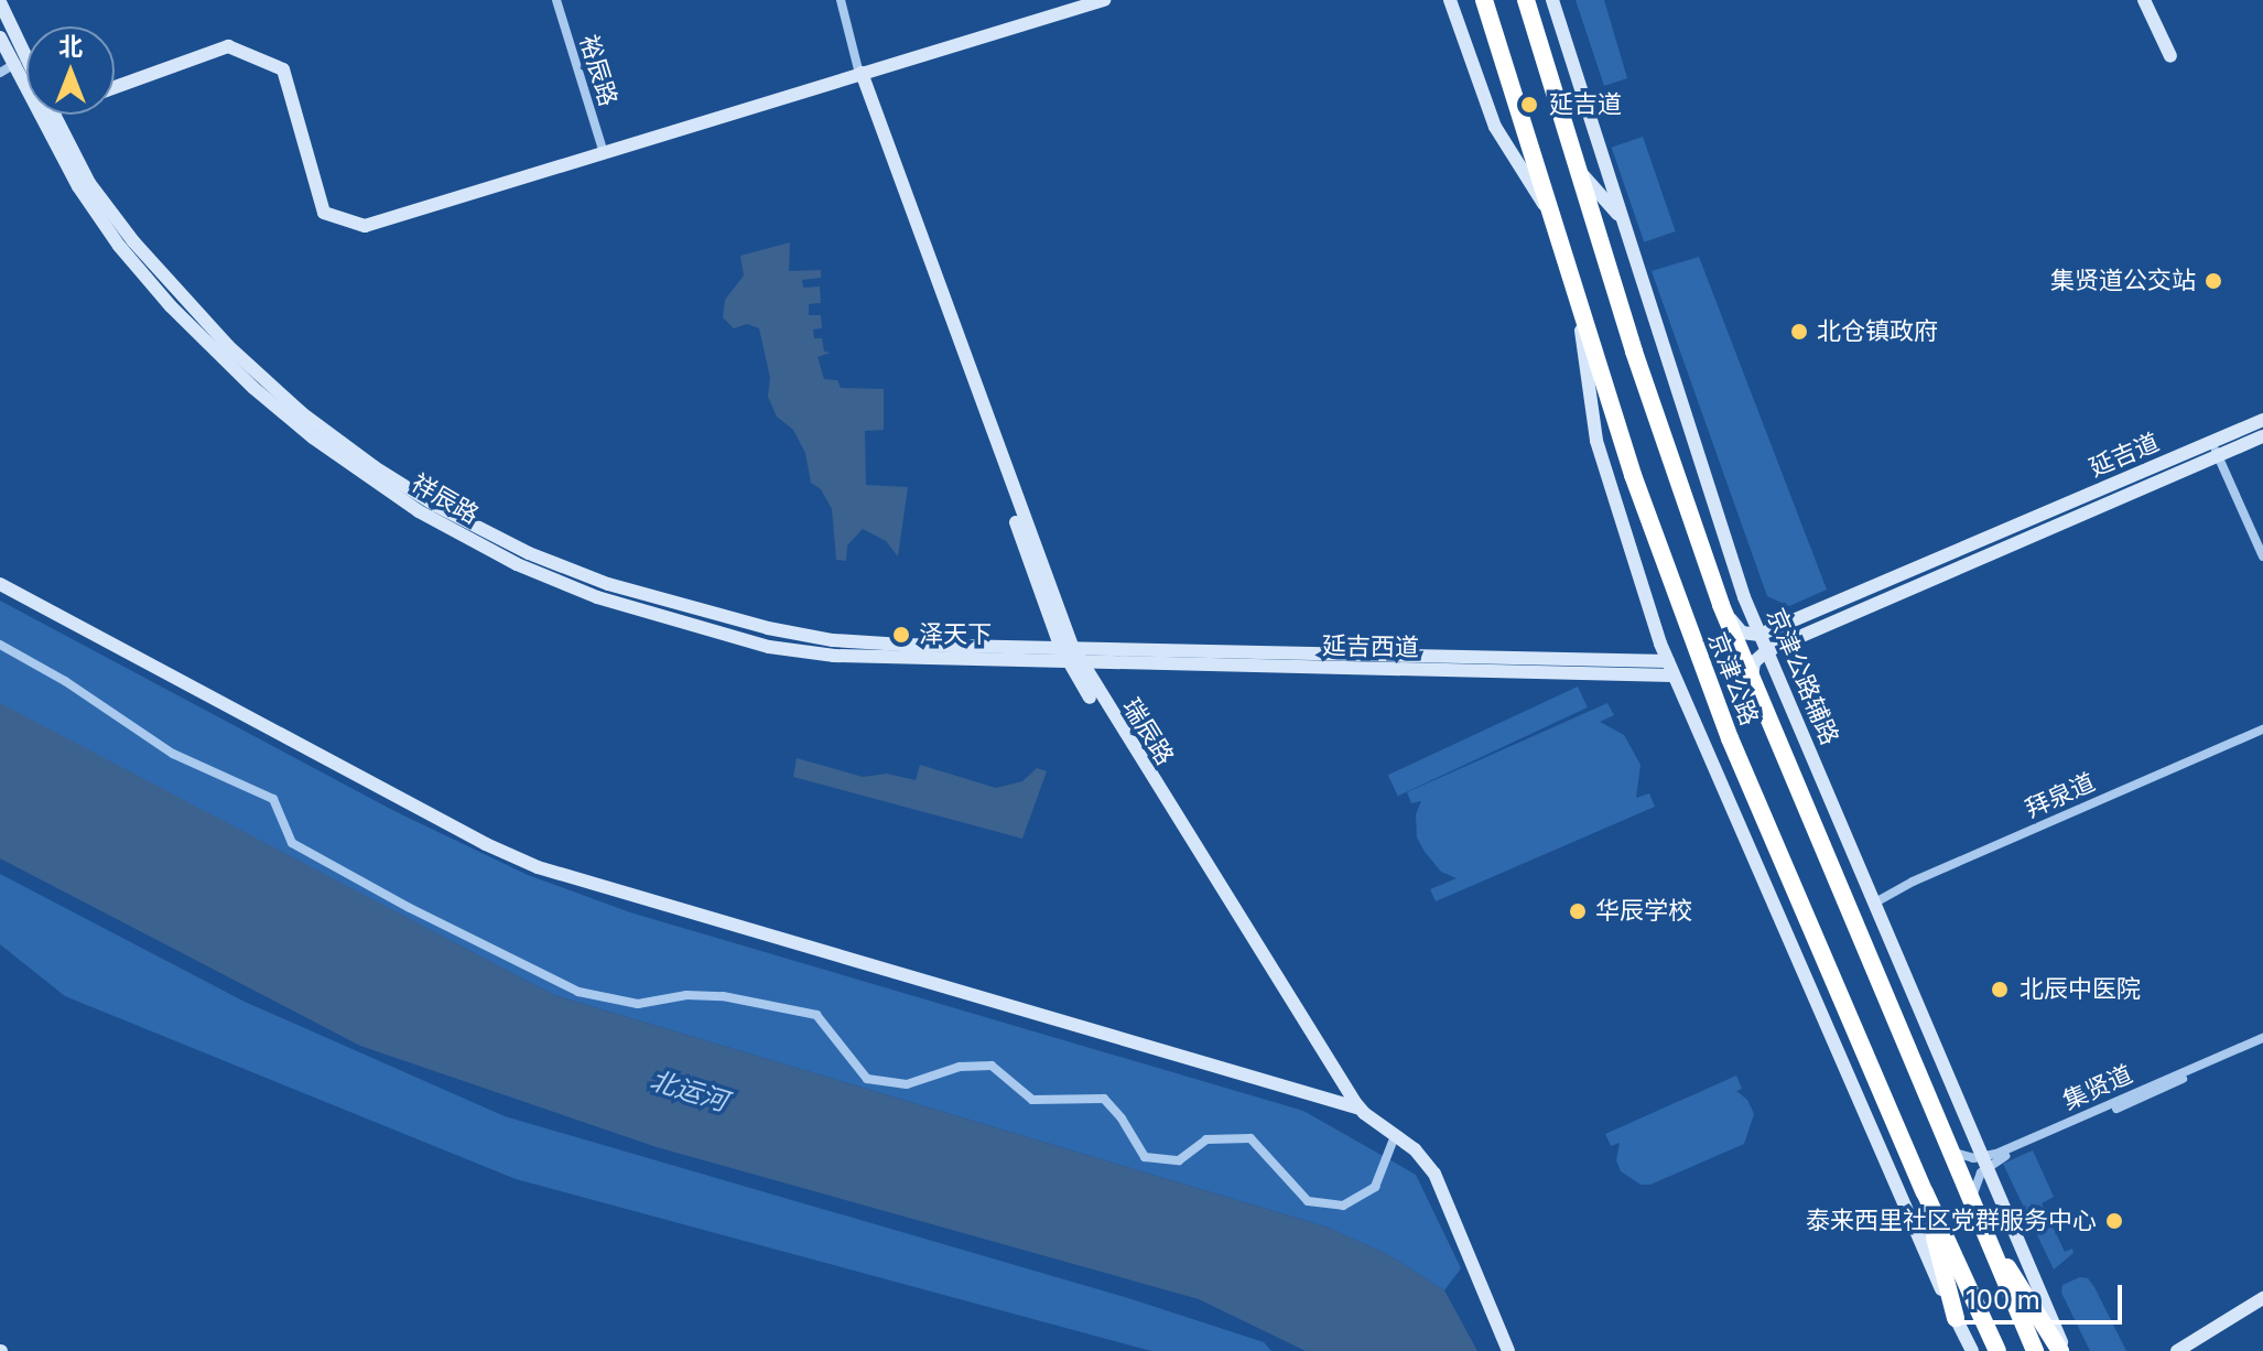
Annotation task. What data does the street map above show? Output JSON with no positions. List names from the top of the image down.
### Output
{
  "streets": {
    "highway": ["京津公路"],
    "street": [
      "裕辰路",
      "延吉道",
      "祥辰路",
      "延吉西道",
      "京津公路辅路",
      "瑞辰路",
      "拜泉道",
      "集贤道"
    ]
  },
  "crossings": [
    ["延吉道", "京津公路辅路"],
    ["祥辰路", "延吉西道"],
    ["祥辰路", "瑞辰路"],
    ["延吉西道", "瑞辰路"],
    ["京津公路辅路", "拜泉道"],
    ["京津公路辅路", "集贤道"]
  ],
  "water": ["北运河"],
  "places": [
    "延吉道",
    "集贤道公交站",
    "北仓镇政府",
    "泽天下",
    "华辰学校",
    "北辰中医院",
    "泰来西里社区党群服务中心"
  ],
  "scale_bar": "100 m",
  "north": "top"
}
